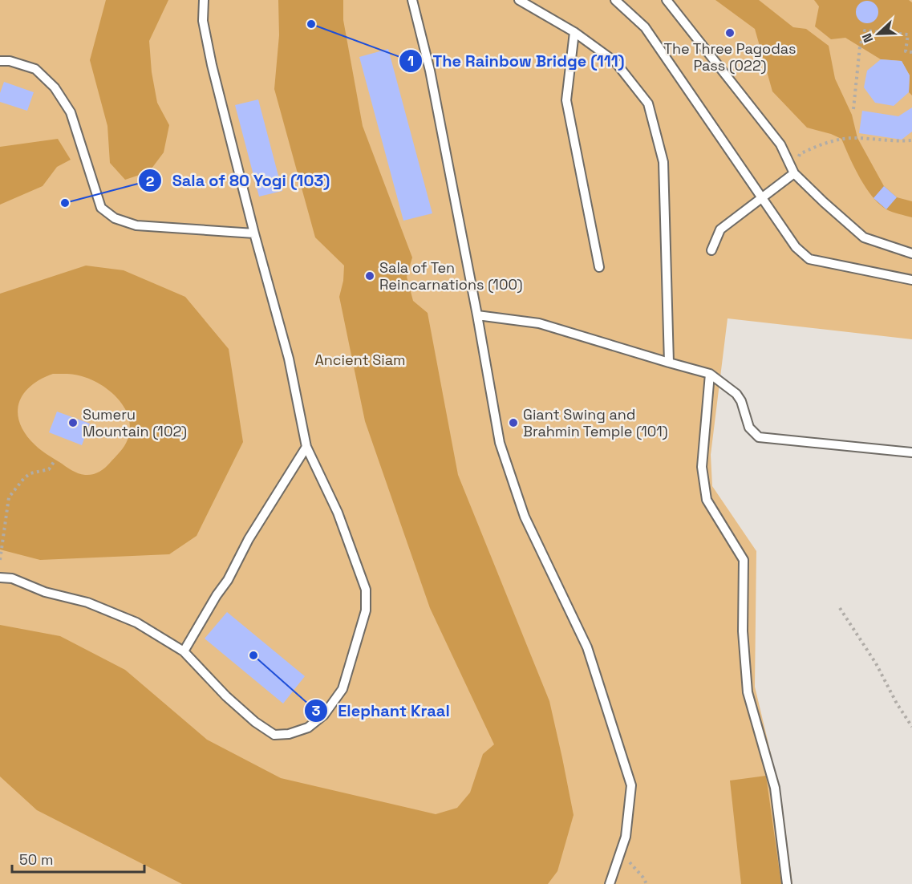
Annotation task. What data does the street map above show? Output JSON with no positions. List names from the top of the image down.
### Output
{
  "parks": ["Ancient Siam"],
  "places": [
    "The Rainbow Bridge (111)",
    "The Three Pagodas Pass (022)",
    "Sala of 80 Yogi (103)",
    "Sala of Ten Reincarnations (100)",
    "Sumeru Mountain (102)",
    "Giant Swing and Brahmin Temple (101)",
    "Elephant Kraal"
  ],
  "scale_bar": "50 m",
  "north": "left"
}
